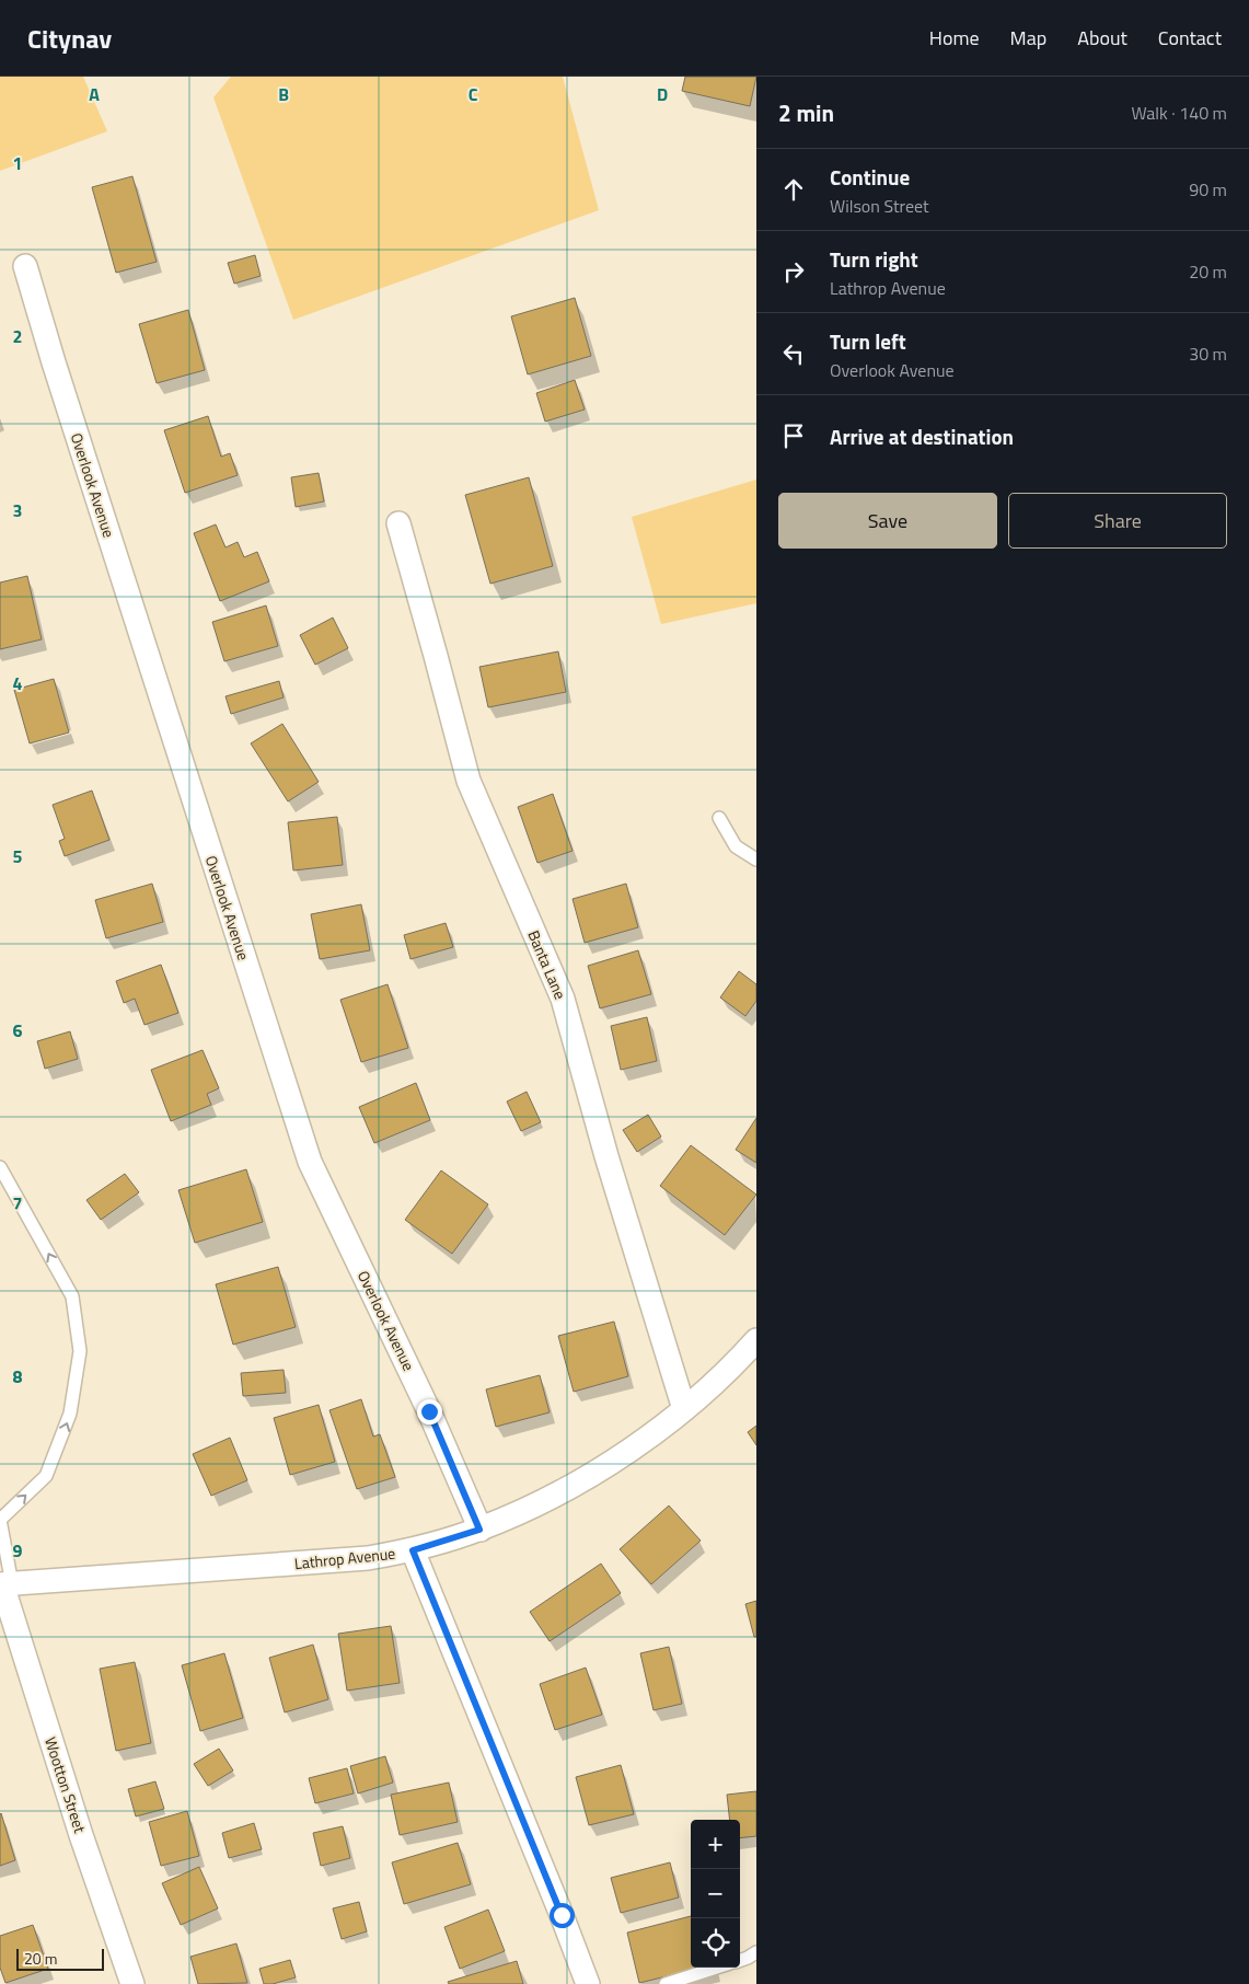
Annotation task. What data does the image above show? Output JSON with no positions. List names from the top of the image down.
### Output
{
  "streets": {
    "street": [
      "Overlook Avenue",
      "Banta Lane",
      "Lathrop Avenue",
      "Wootton Street"
    ]
  },
  "crossings": [
    ["Overlook Avenue", "Lathrop Avenue"],
    ["Banta Lane", "Lathrop Avenue"],
    ["Lathrop Avenue", "Wootton Street"]
  ],
  "scale_bar": "20 m",
  "page": {
    "header": "Citynav",
    "nav": [
      "Home",
      "Map",
      "About",
      "Contact"
    ],
    "heading": ["2 min", "Walk · 140 m"],
    "list": [
      ["Continue", "Wilson Street", "90 m"],
      ["Turn right", "Lathrop Avenue", "20 m"],
      ["Turn left", "Overlook Avenue", "30 m"],
      "Arrive at destination"
    ],
    "buttons": ["Save", "Share"],
    "map_buttons": ["+", "−"],
    "scale": "20 m"
  },
  "grid": {
    "columns": [
      "A",
      "B",
      "C",
      "D"
    ],
    "rows": [
      "1",
      "2",
      "3",
      "4",
      "5",
      "6",
      "7",
      "8",
      "9"
    ]
  }
}
